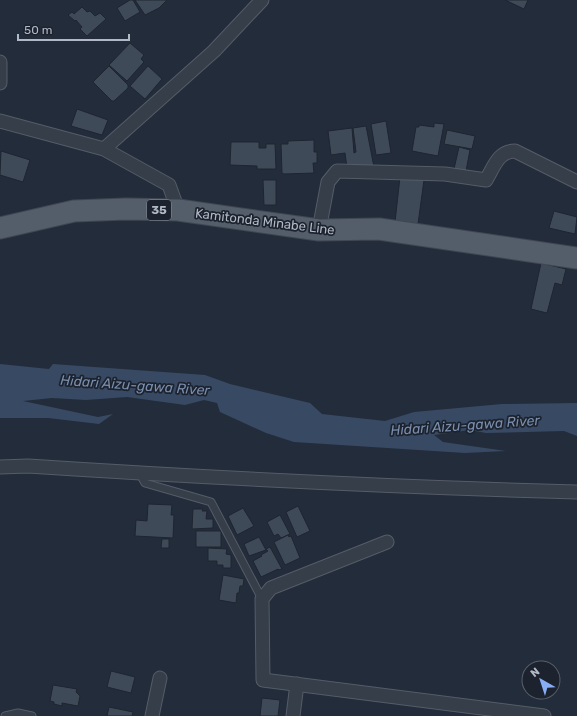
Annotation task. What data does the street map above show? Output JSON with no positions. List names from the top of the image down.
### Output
{
  "streets": {
    "main road": ["35", "Kamitonda Minabe Line"]
  },
  "water": ["Hidari Aizu-gawa River"],
  "scale_bar": "50 m",
  "north": "top left"
}
